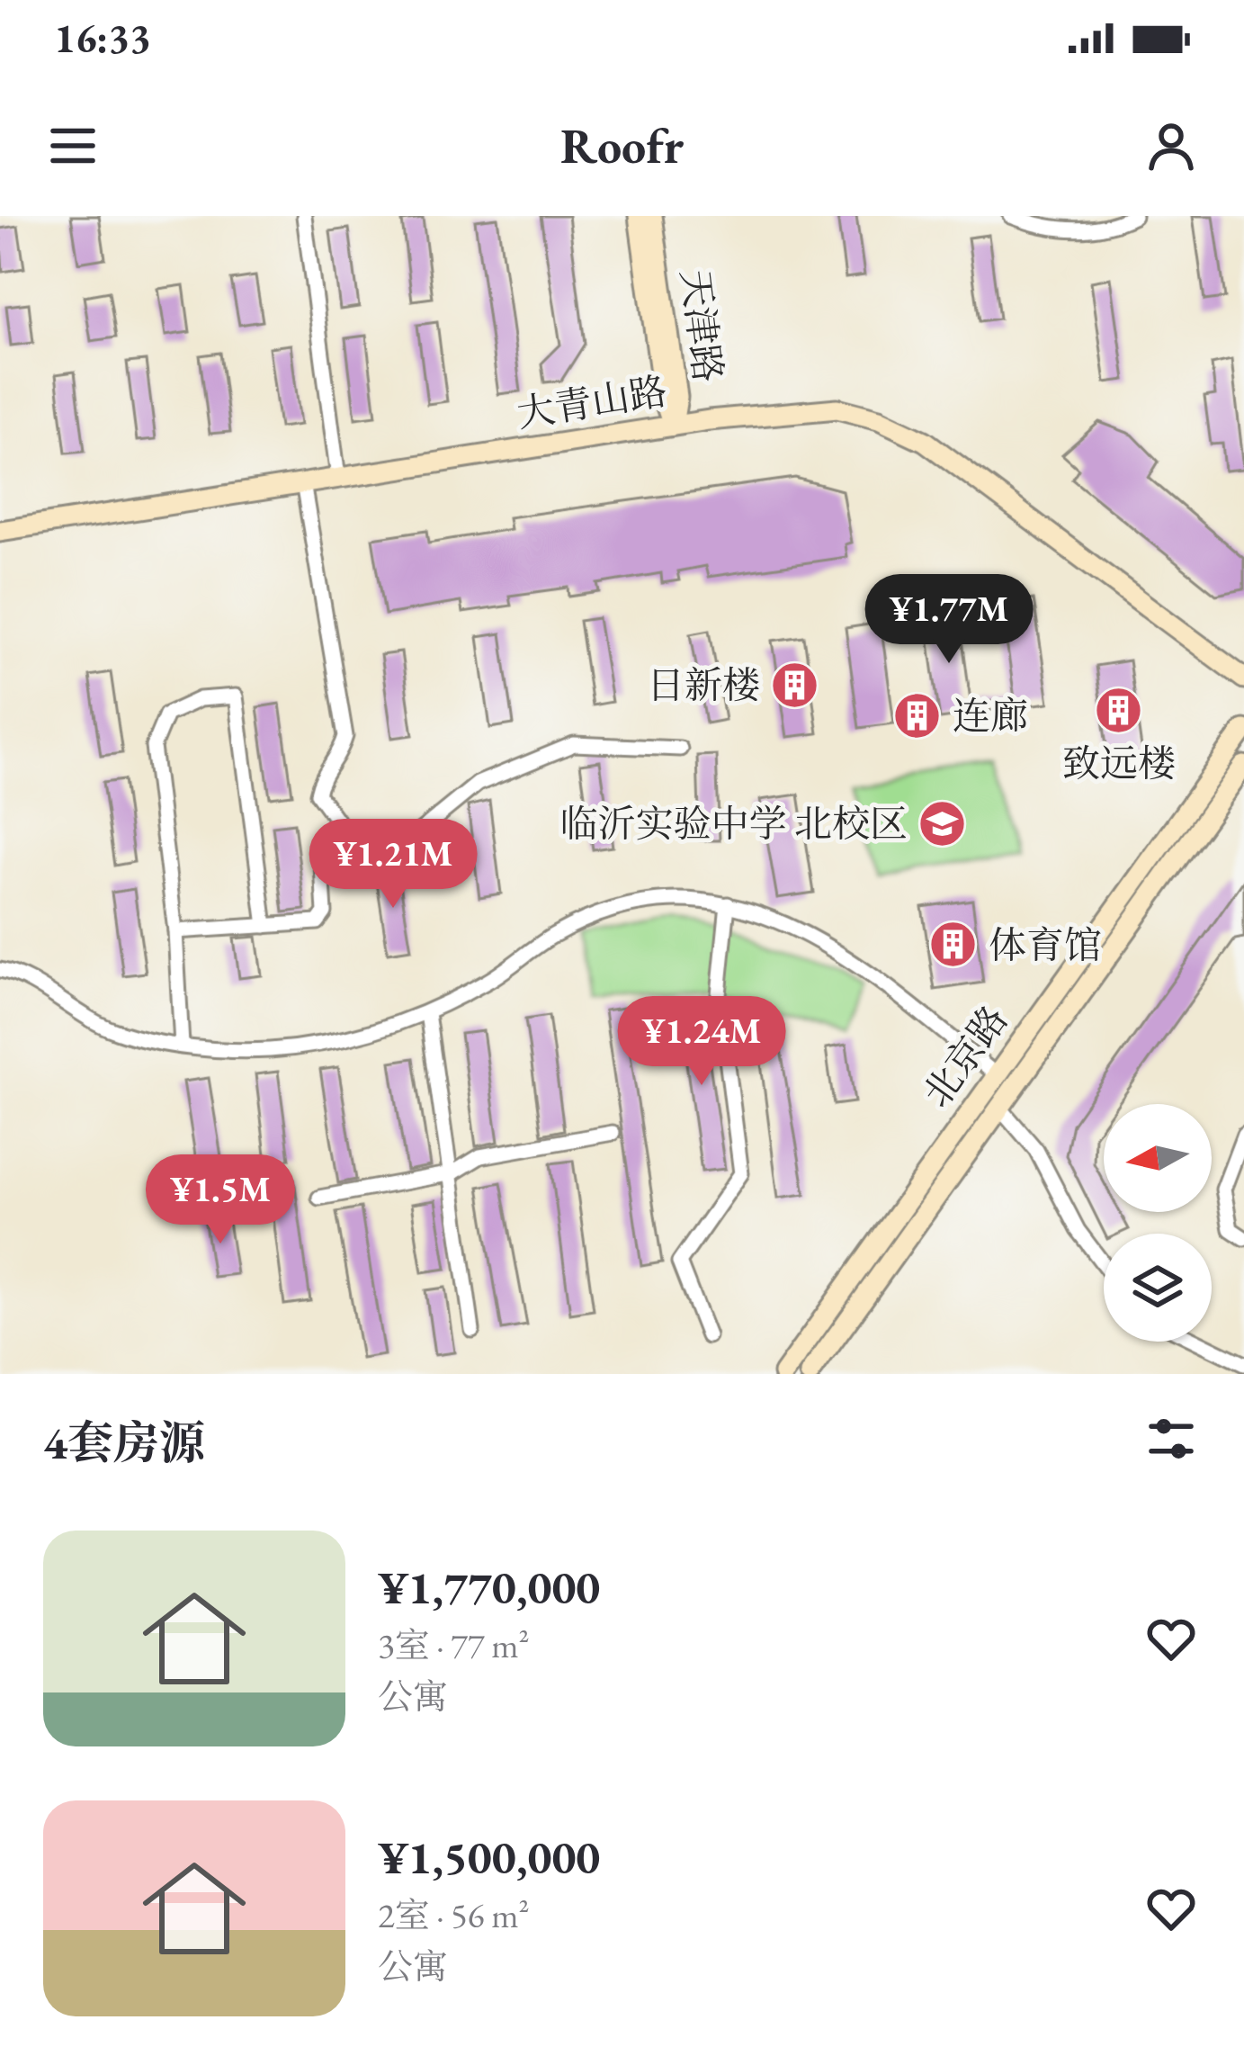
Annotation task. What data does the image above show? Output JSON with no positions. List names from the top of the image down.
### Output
{
  "streets": {
    "main road": ["天津路", "大青山路", "北京路"]
  },
  "crossings": [
    ["天津路", "大青山路"]
  ],
  "places": {
    "building": [
      "日新楼",
      "致远楼",
      "连廊",
      "体育馆"
    ],
    "school or university": ["临沂实验中学 北校区"]
  },
  "north": "left",
  "page": {
    "status": "16:33",
    "header": "Roofr",
    "price": [
      "¥1.77M",
      "¥1.21M",
      "¥1.24M",
      "¥1.5M"
    ],
    "heading": "4套房源",
    "list": [
      {
        "name": "¥1,770,000",
        "note": "3室 · 77 m² · 公寓"
      },
      {
        "name": "¥1,500,000",
        "note": "2室 · 56 m² · 公寓"
      }
    ]
  }
}
